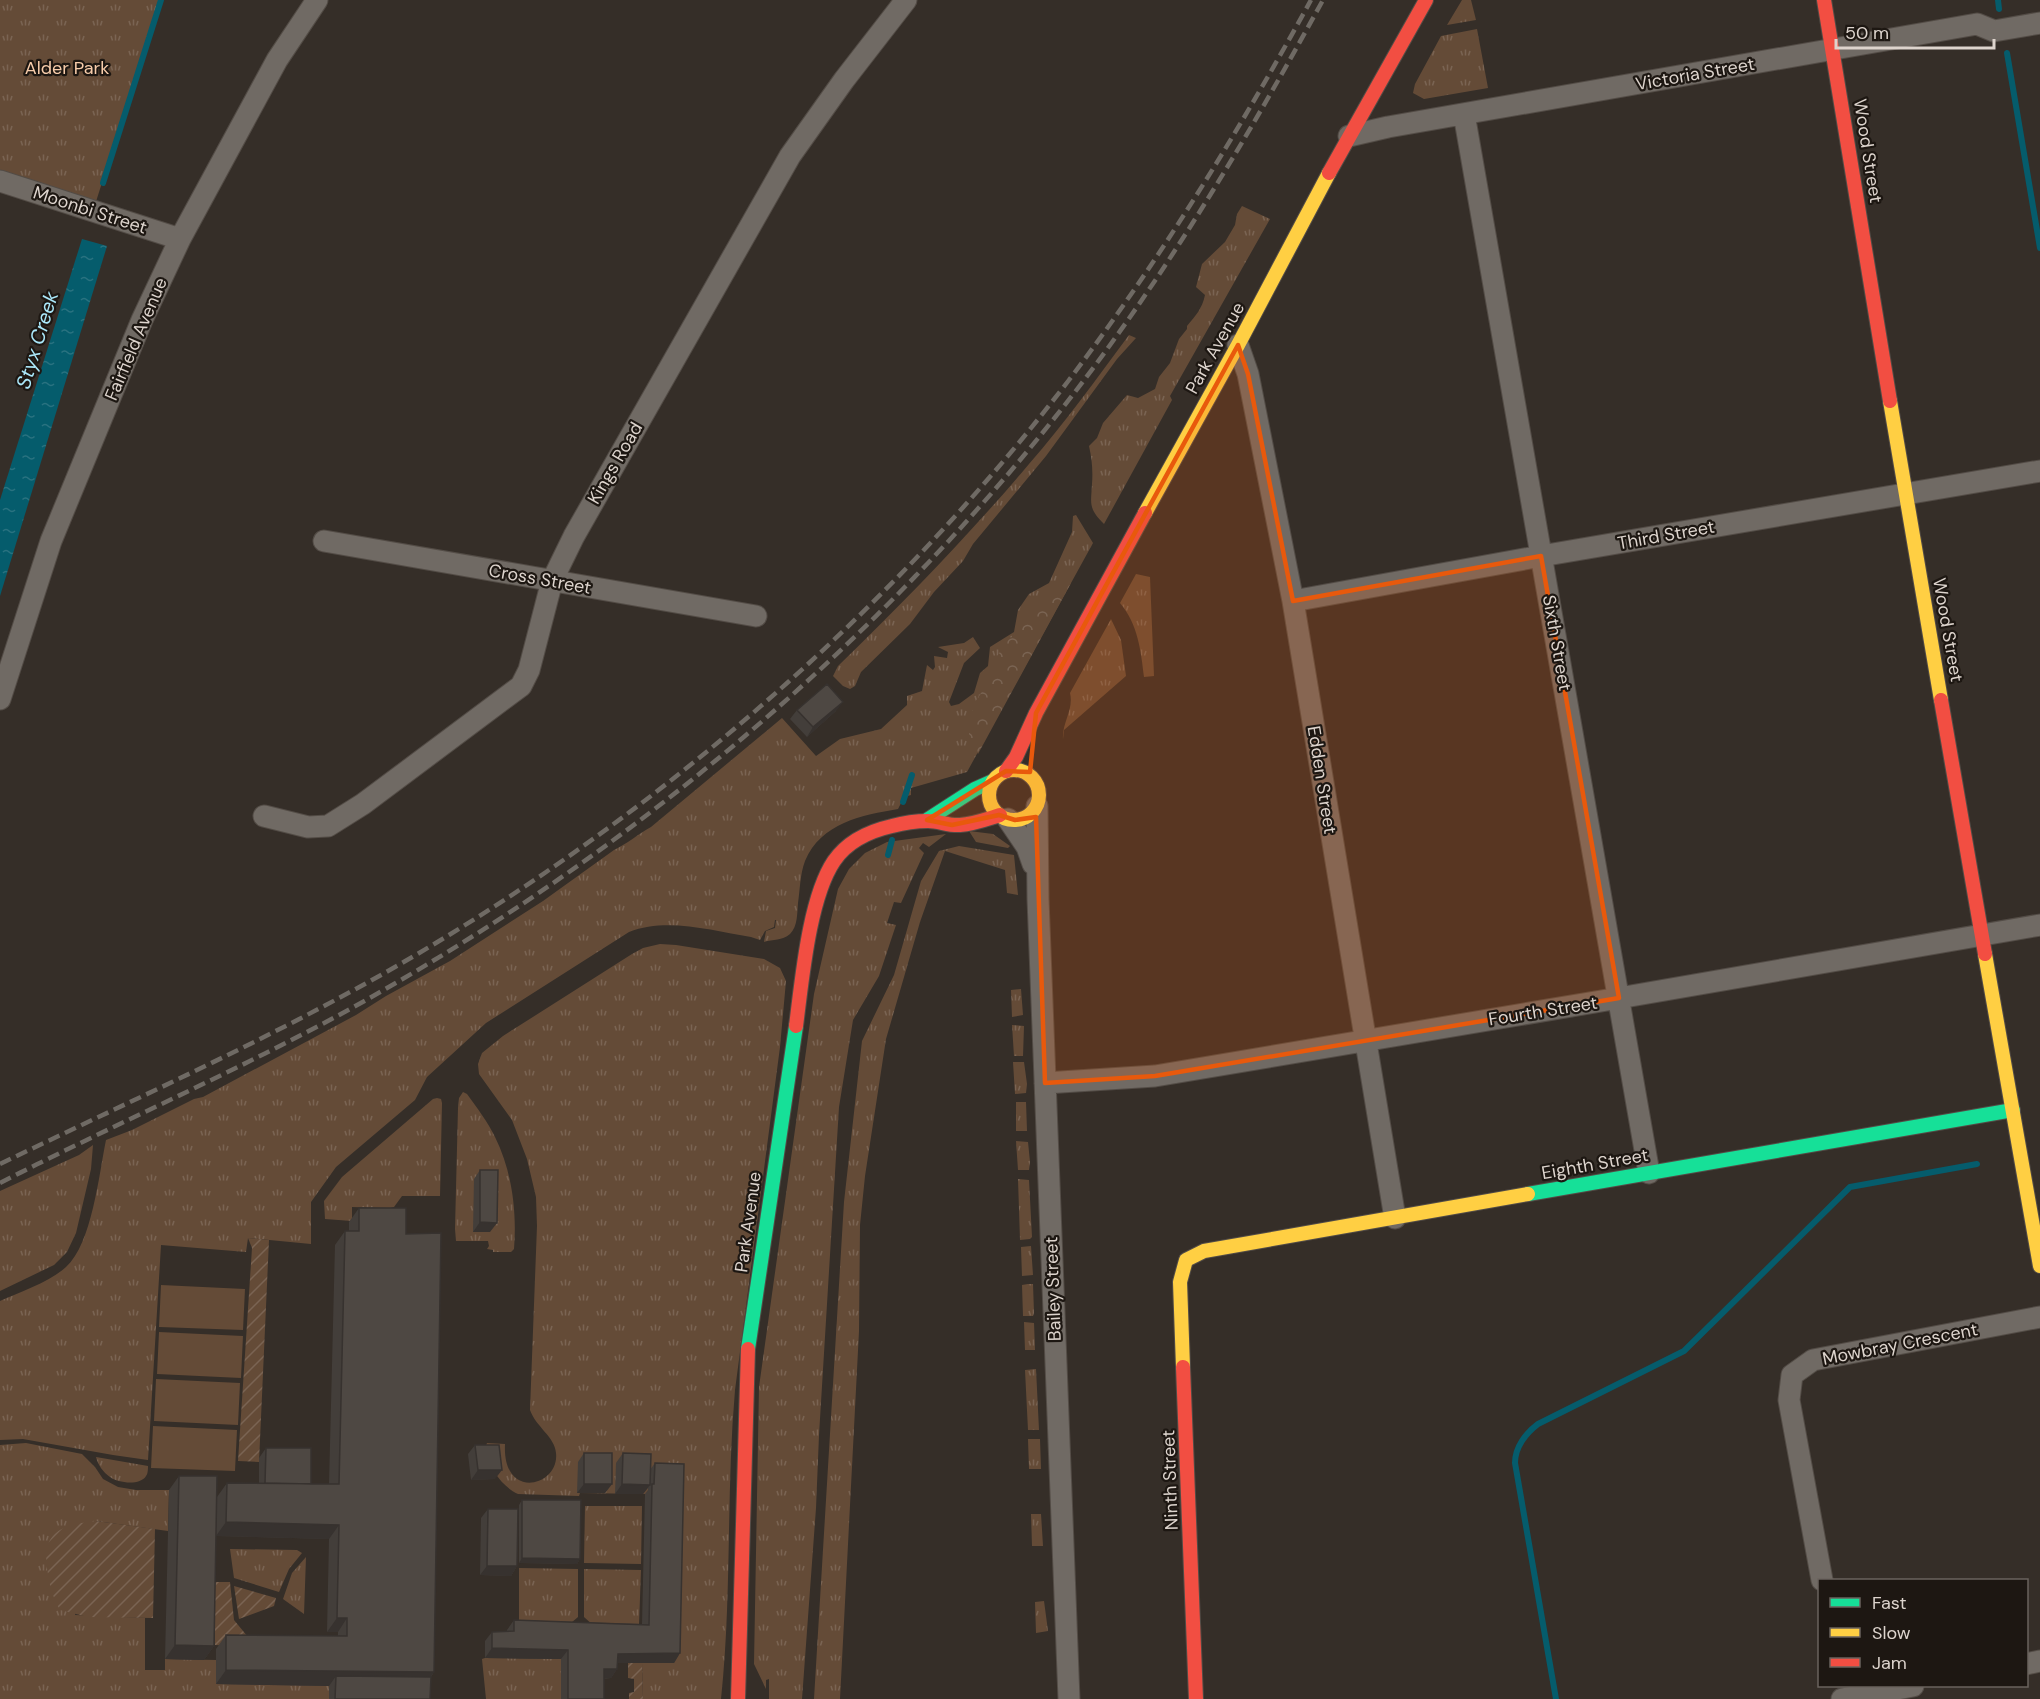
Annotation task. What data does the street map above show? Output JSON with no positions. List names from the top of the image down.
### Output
{
  "streets": {
    "street": [
      "Victoria Street",
      "Wood Street",
      "Moonbi Street",
      "Fairfield Avenue",
      "Park Avenue",
      "Kings Road",
      "Third Street",
      "Cross Street",
      "Sixth Street",
      "Edden Street",
      "Fourth Street",
      "Eighth Street",
      "Bailey Street",
      "Mowbray Crescent",
      "Ninth Street"
    ]
  },
  "crossings": [
    ["Victoria Street", "Wood Street"],
    ["Victoria Street", "Park Avenue"],
    ["Victoria Street", "Sixth Street"],
    ["Wood Street", "Third Street"],
    ["Wood Street", "Fourth Street"],
    ["Wood Street", "Eighth Street"],
    ["Moonbi Street", "Fairfield Avenue"],
    ["Park Avenue", "Edden Street"],
    ["Park Avenue", "Bailey Street"],
    ["Kings Road", "Cross Street"],
    ["Third Street", "Sixth Street"],
    ["Third Street", "Edden Street"],
    ["Sixth Street", "Fourth Street"],
    ["Sixth Street", "Eighth Street"],
    ["Edden Street", "Fourth Street"],
    ["Edden Street", "Eighth Street"],
    ["Fourth Street", "Bailey Street"],
    ["Eighth Street", "Ninth Street"]
  ],
  "water": ["Styx Creek"],
  "parks": ["Alder Park"],
  "legend": ["Fast", "Slow", "Jam"],
  "scale_bar": "50 m"
}
